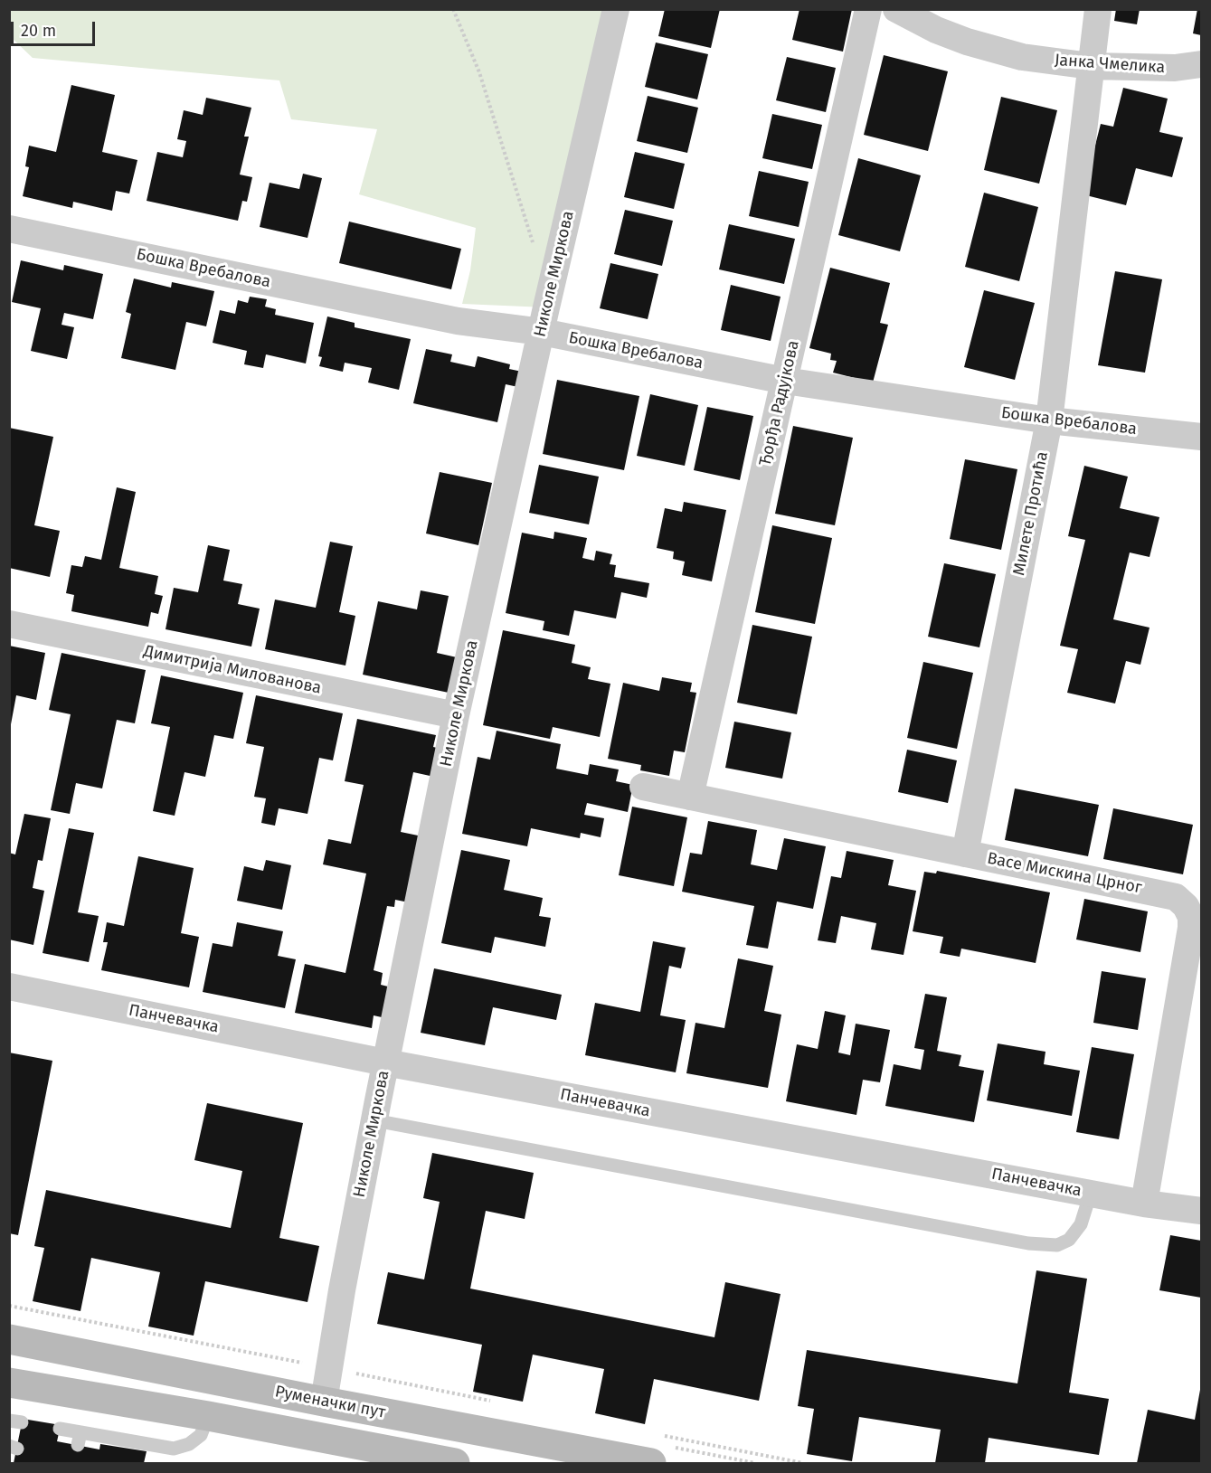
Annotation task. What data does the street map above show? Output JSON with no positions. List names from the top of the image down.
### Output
{
  "streets": {
    "main road": ["Руменачки пут"],
    "street": [
      "Јанка Чмелика",
      "Бошка Вребалова",
      "Николе Миркова",
      "Ђорђа Радујкова",
      "Милете Протића",
      "Димитрија Милованова",
      "Васе Мискина Црног",
      "Панчевачка"
    ]
  },
  "crossings": [
    ["Јанка Чмелика", "Милете Протића"],
    ["Бошка Вребалова", "Николе Миркова"],
    ["Бошка Вребалова", "Ђорђа Радујкова"],
    ["Бошка Вребалова", "Милете Протића"],
    ["Николе Миркова", "Димитрија Милованова"],
    ["Николе Миркова", "Панчевачка"],
    ["Николе Миркова", "Руменачки пут"],
    ["Ђорђа Радујкова", "Васе Мискина Црног"],
    ["Милете Протића", "Васе Мискина Црног"],
    ["Васе Мискина Црног", "Панчевачка"]
  ],
  "scale_bar": "20 m"
}
